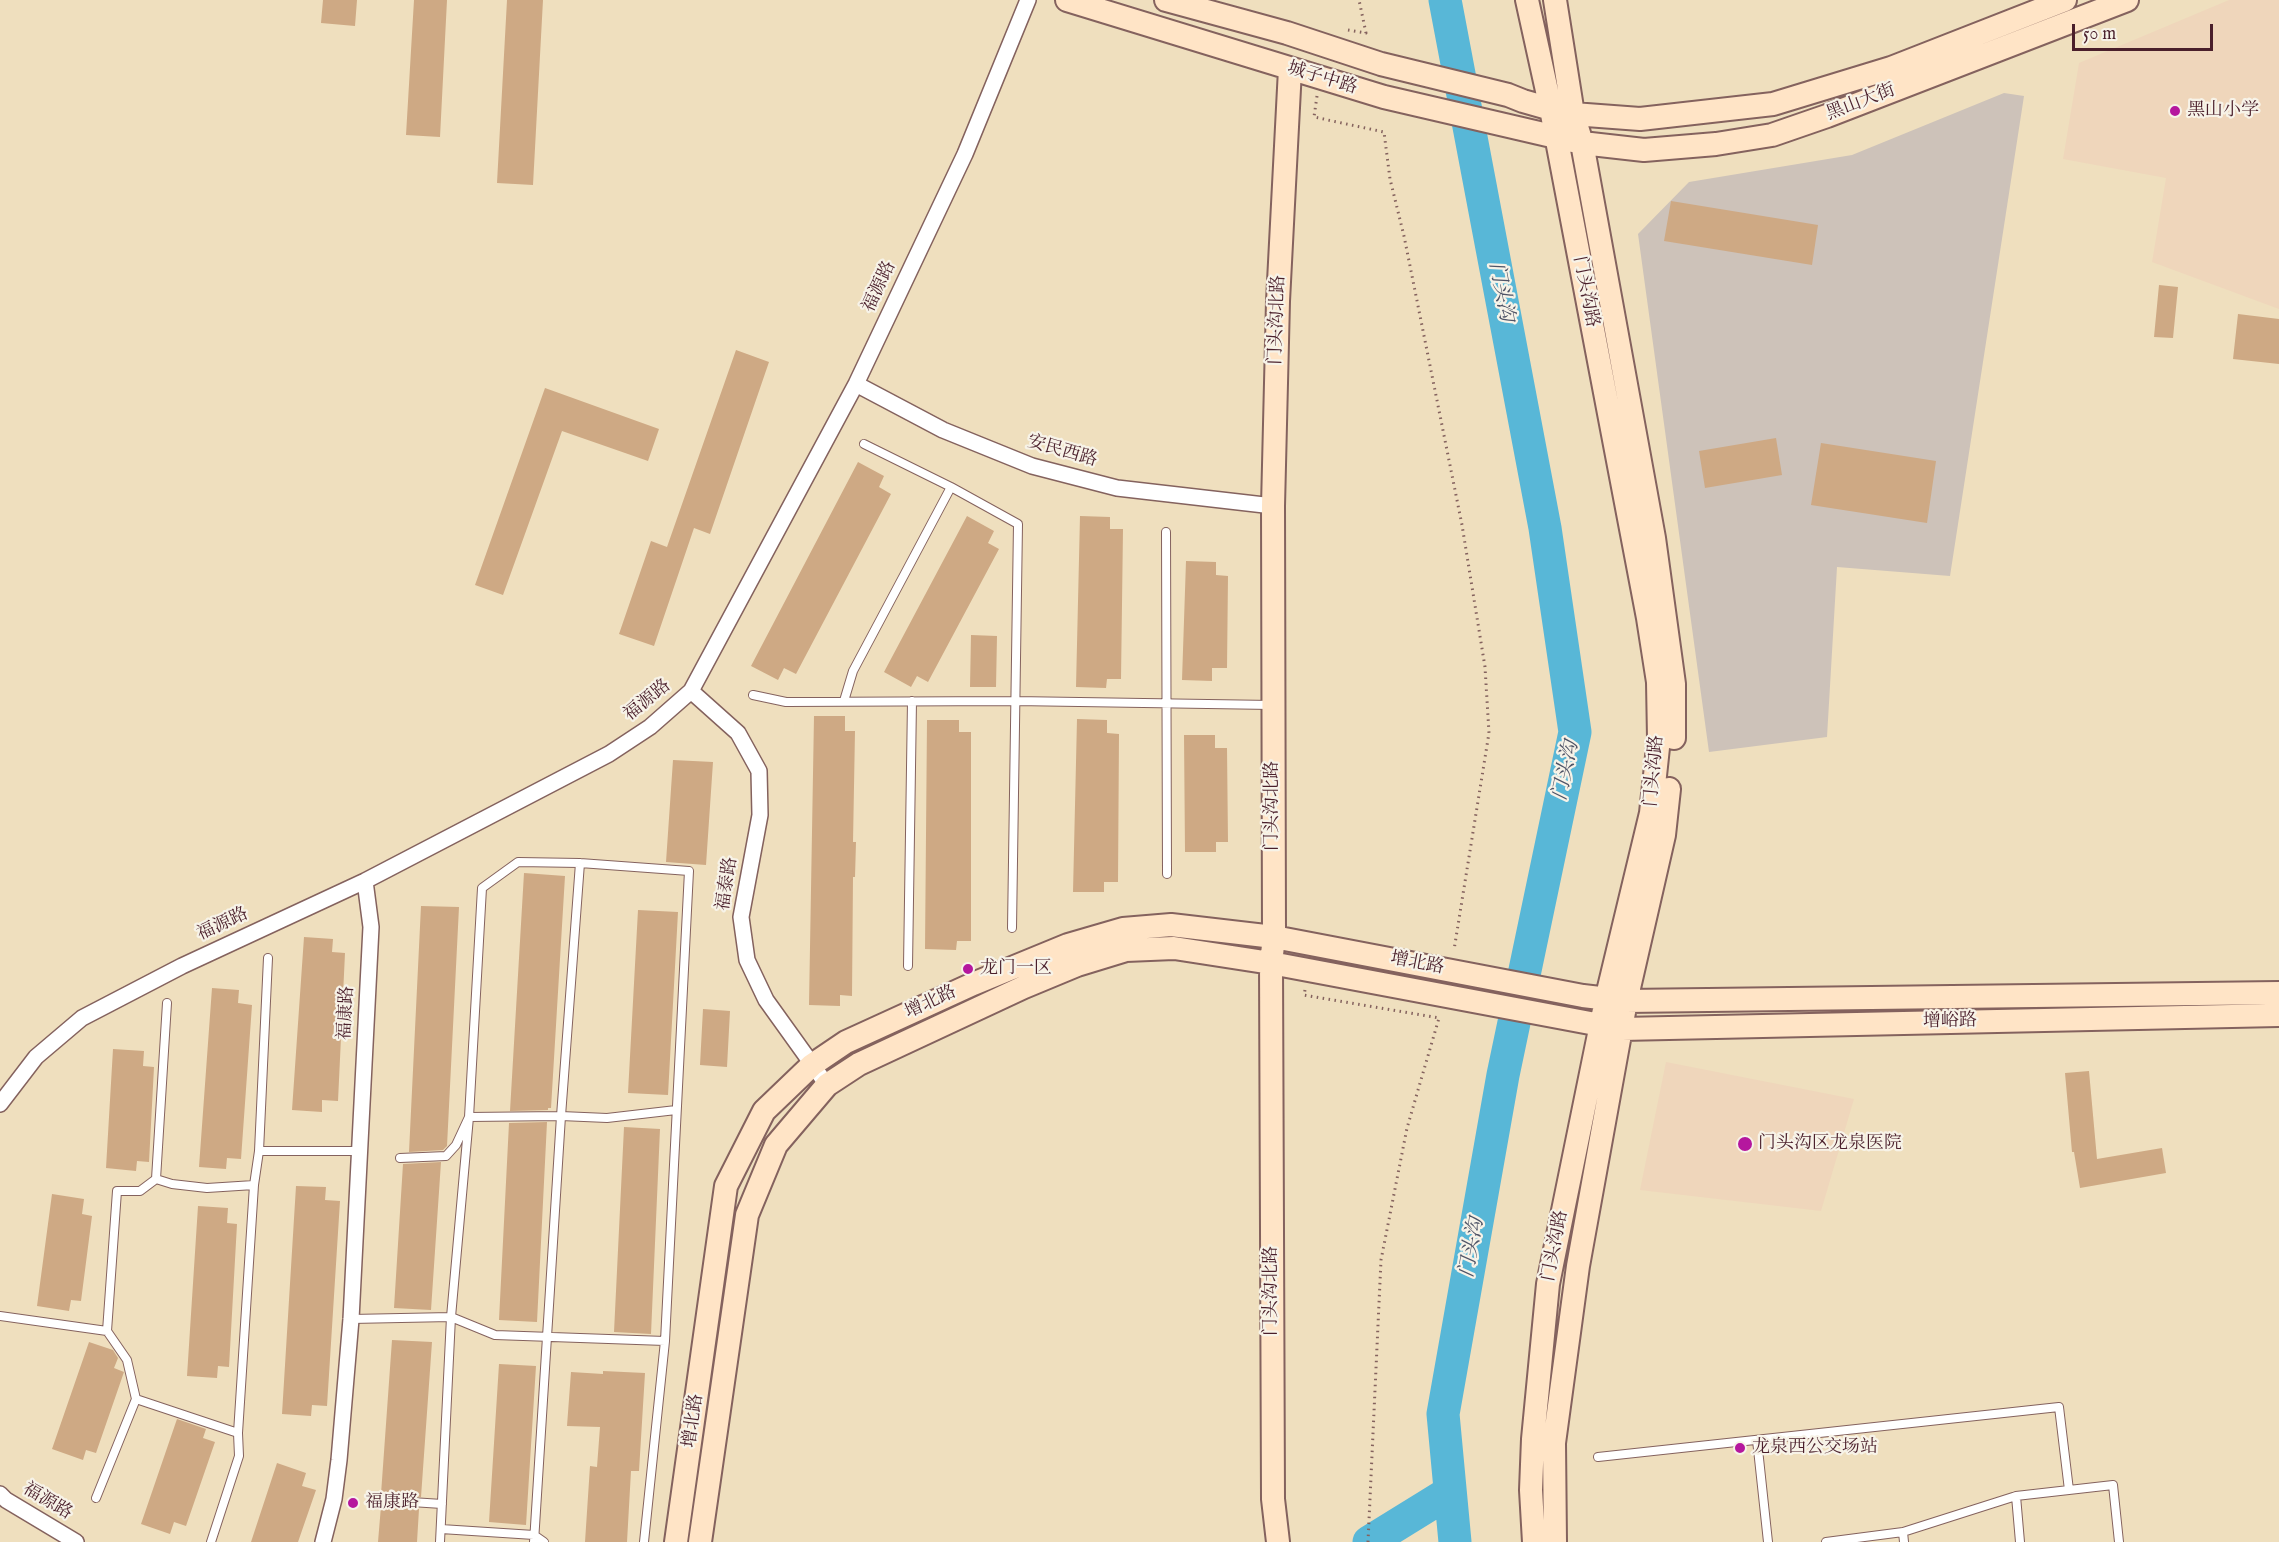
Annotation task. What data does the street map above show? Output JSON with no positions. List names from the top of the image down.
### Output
{
  "streets": {
    "street": [
      "城子中路",
      "黑山大街",
      "福源路",
      "门头沟路",
      "门头沟北路",
      "安民西路",
      "福泰路",
      "增北路",
      "福康路",
      "增峪路"
    ]
  },
  "crossings": [
    ["城子中路", "黑山大街"],
    ["城子中路", "门头沟路"],
    ["城子中路", "门头沟北路"],
    ["黑山大街", "门头沟路"],
    ["福源路", "安民西路"],
    ["福源路", "福泰路"],
    ["福源路", "福康路"],
    ["门头沟路", "增北路"],
    ["门头沟路", "增峪路"],
    ["门头沟北路", "安民西路"],
    ["门头沟北路", "增北路"],
    ["福泰路", "增北路"],
    ["增北路", "增峪路"]
  ],
  "water": ["门头沟"],
  "places": [
    "黑山小学",
    "龙门一区",
    "门头沟区龙泉医院",
    "龙泉西公交场站",
    "福康路"
  ],
  "scale_bar": "50 m"
}
